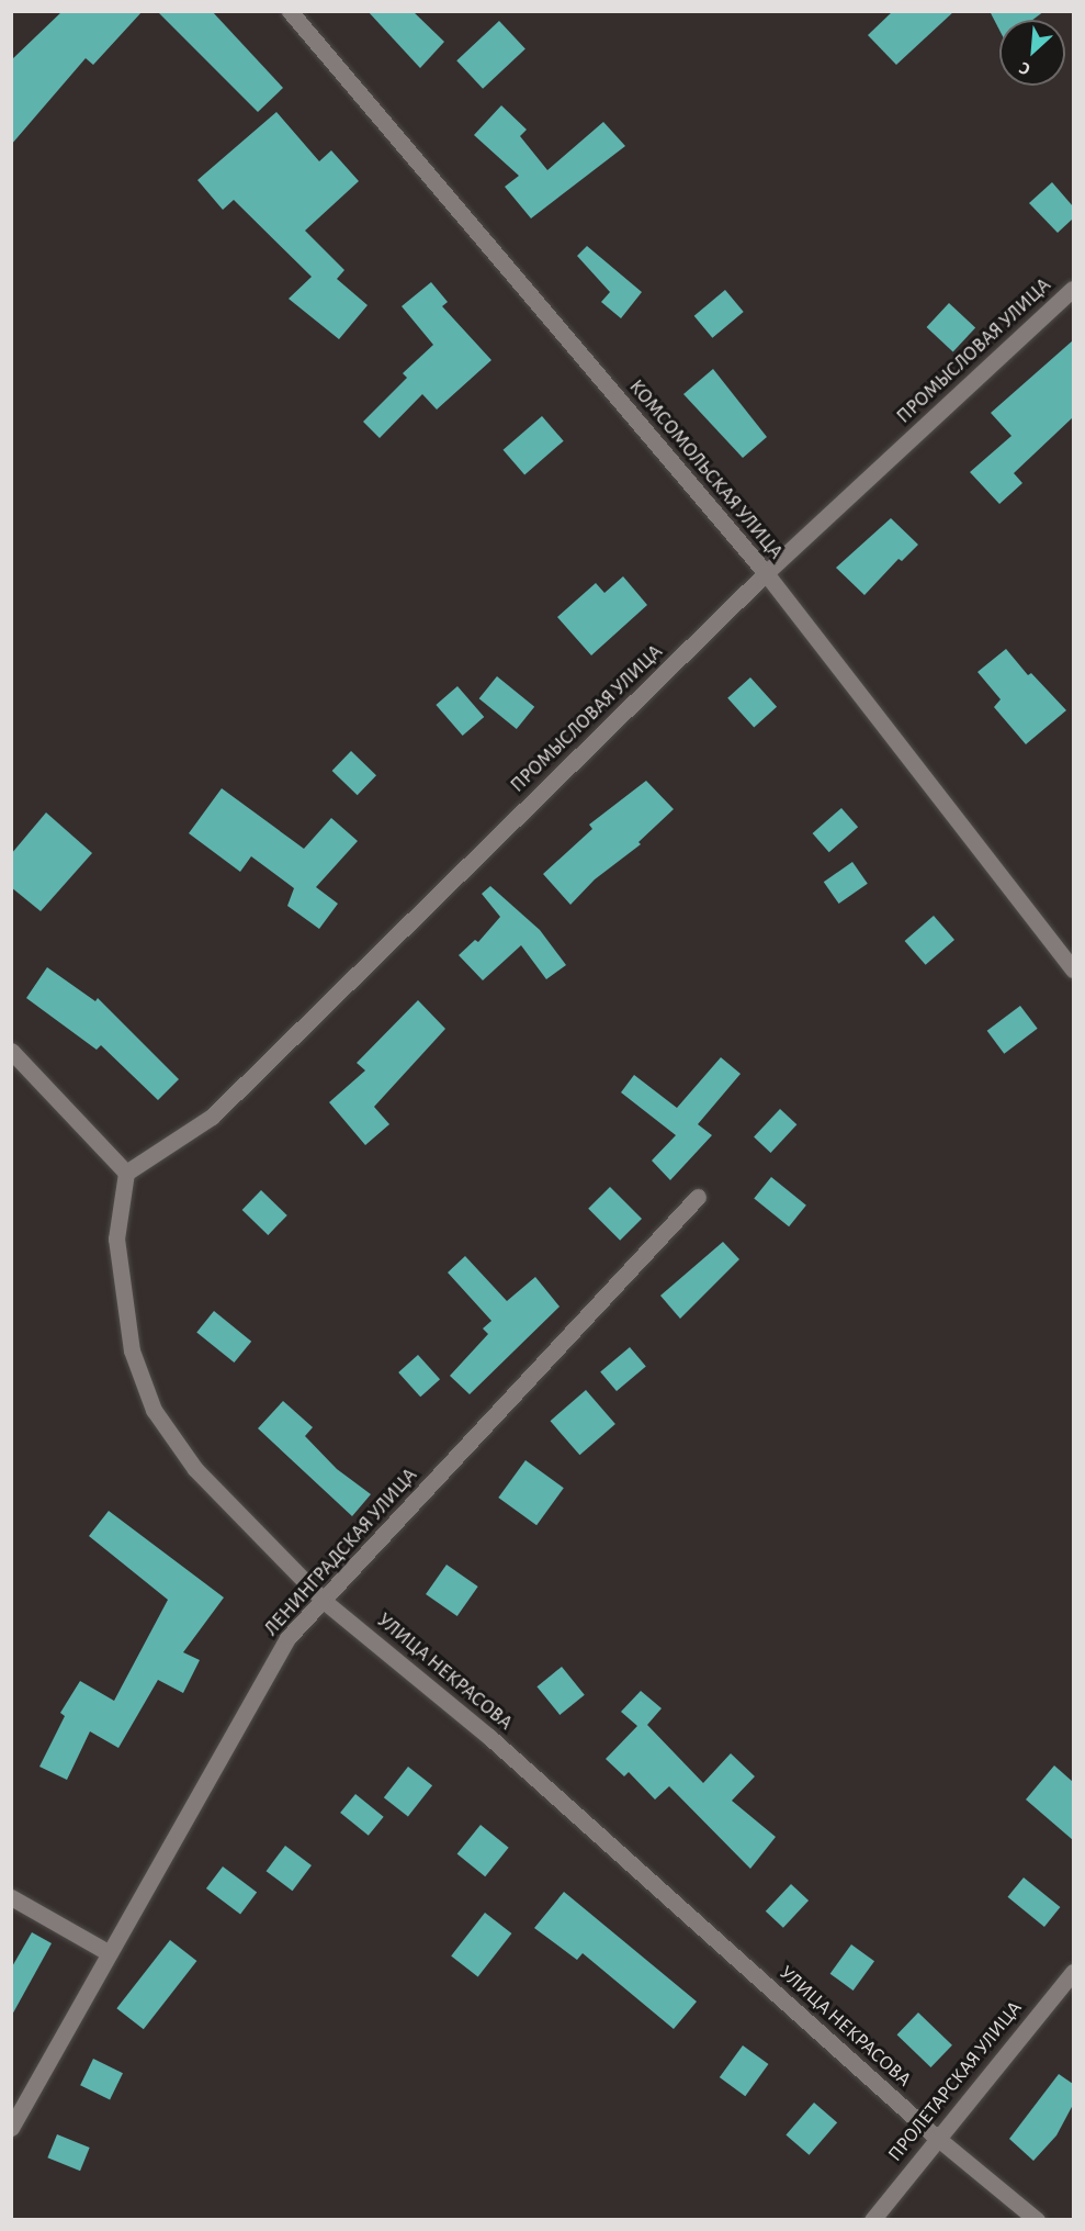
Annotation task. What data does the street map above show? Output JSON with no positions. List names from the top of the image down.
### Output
{
  "streets": {
    "street": [
      "ПРОМЫСЛОВАЯ УЛИЦА",
      "КОМСОМОЛЬСКАЯ УЛИЦА",
      "ЛЕНИНГРАДСКАЯ УЛИЦА",
      "УЛИЦА НЕКРАСОВА",
      "ПРОЛЕТАРСКАЯ УЛИЦА"
    ]
  },
  "crossings": [
    ["ПРОМЫСЛОВАЯ УЛИЦА", "КОМСОМОЛЬСКАЯ УЛИЦА"],
    ["ПРОМЫСЛОВАЯ УЛИЦА", "УЛИЦА НЕКРАСОВА"],
    ["ЛЕНИНГРАДСКАЯ УЛИЦА", "УЛИЦА НЕКРАСОВА"],
    ["УЛИЦА НЕКРАСОВА", "ПРОЛЕТАРСКАЯ УЛИЦА"]
  ],
  "north": "bottom left"
}
